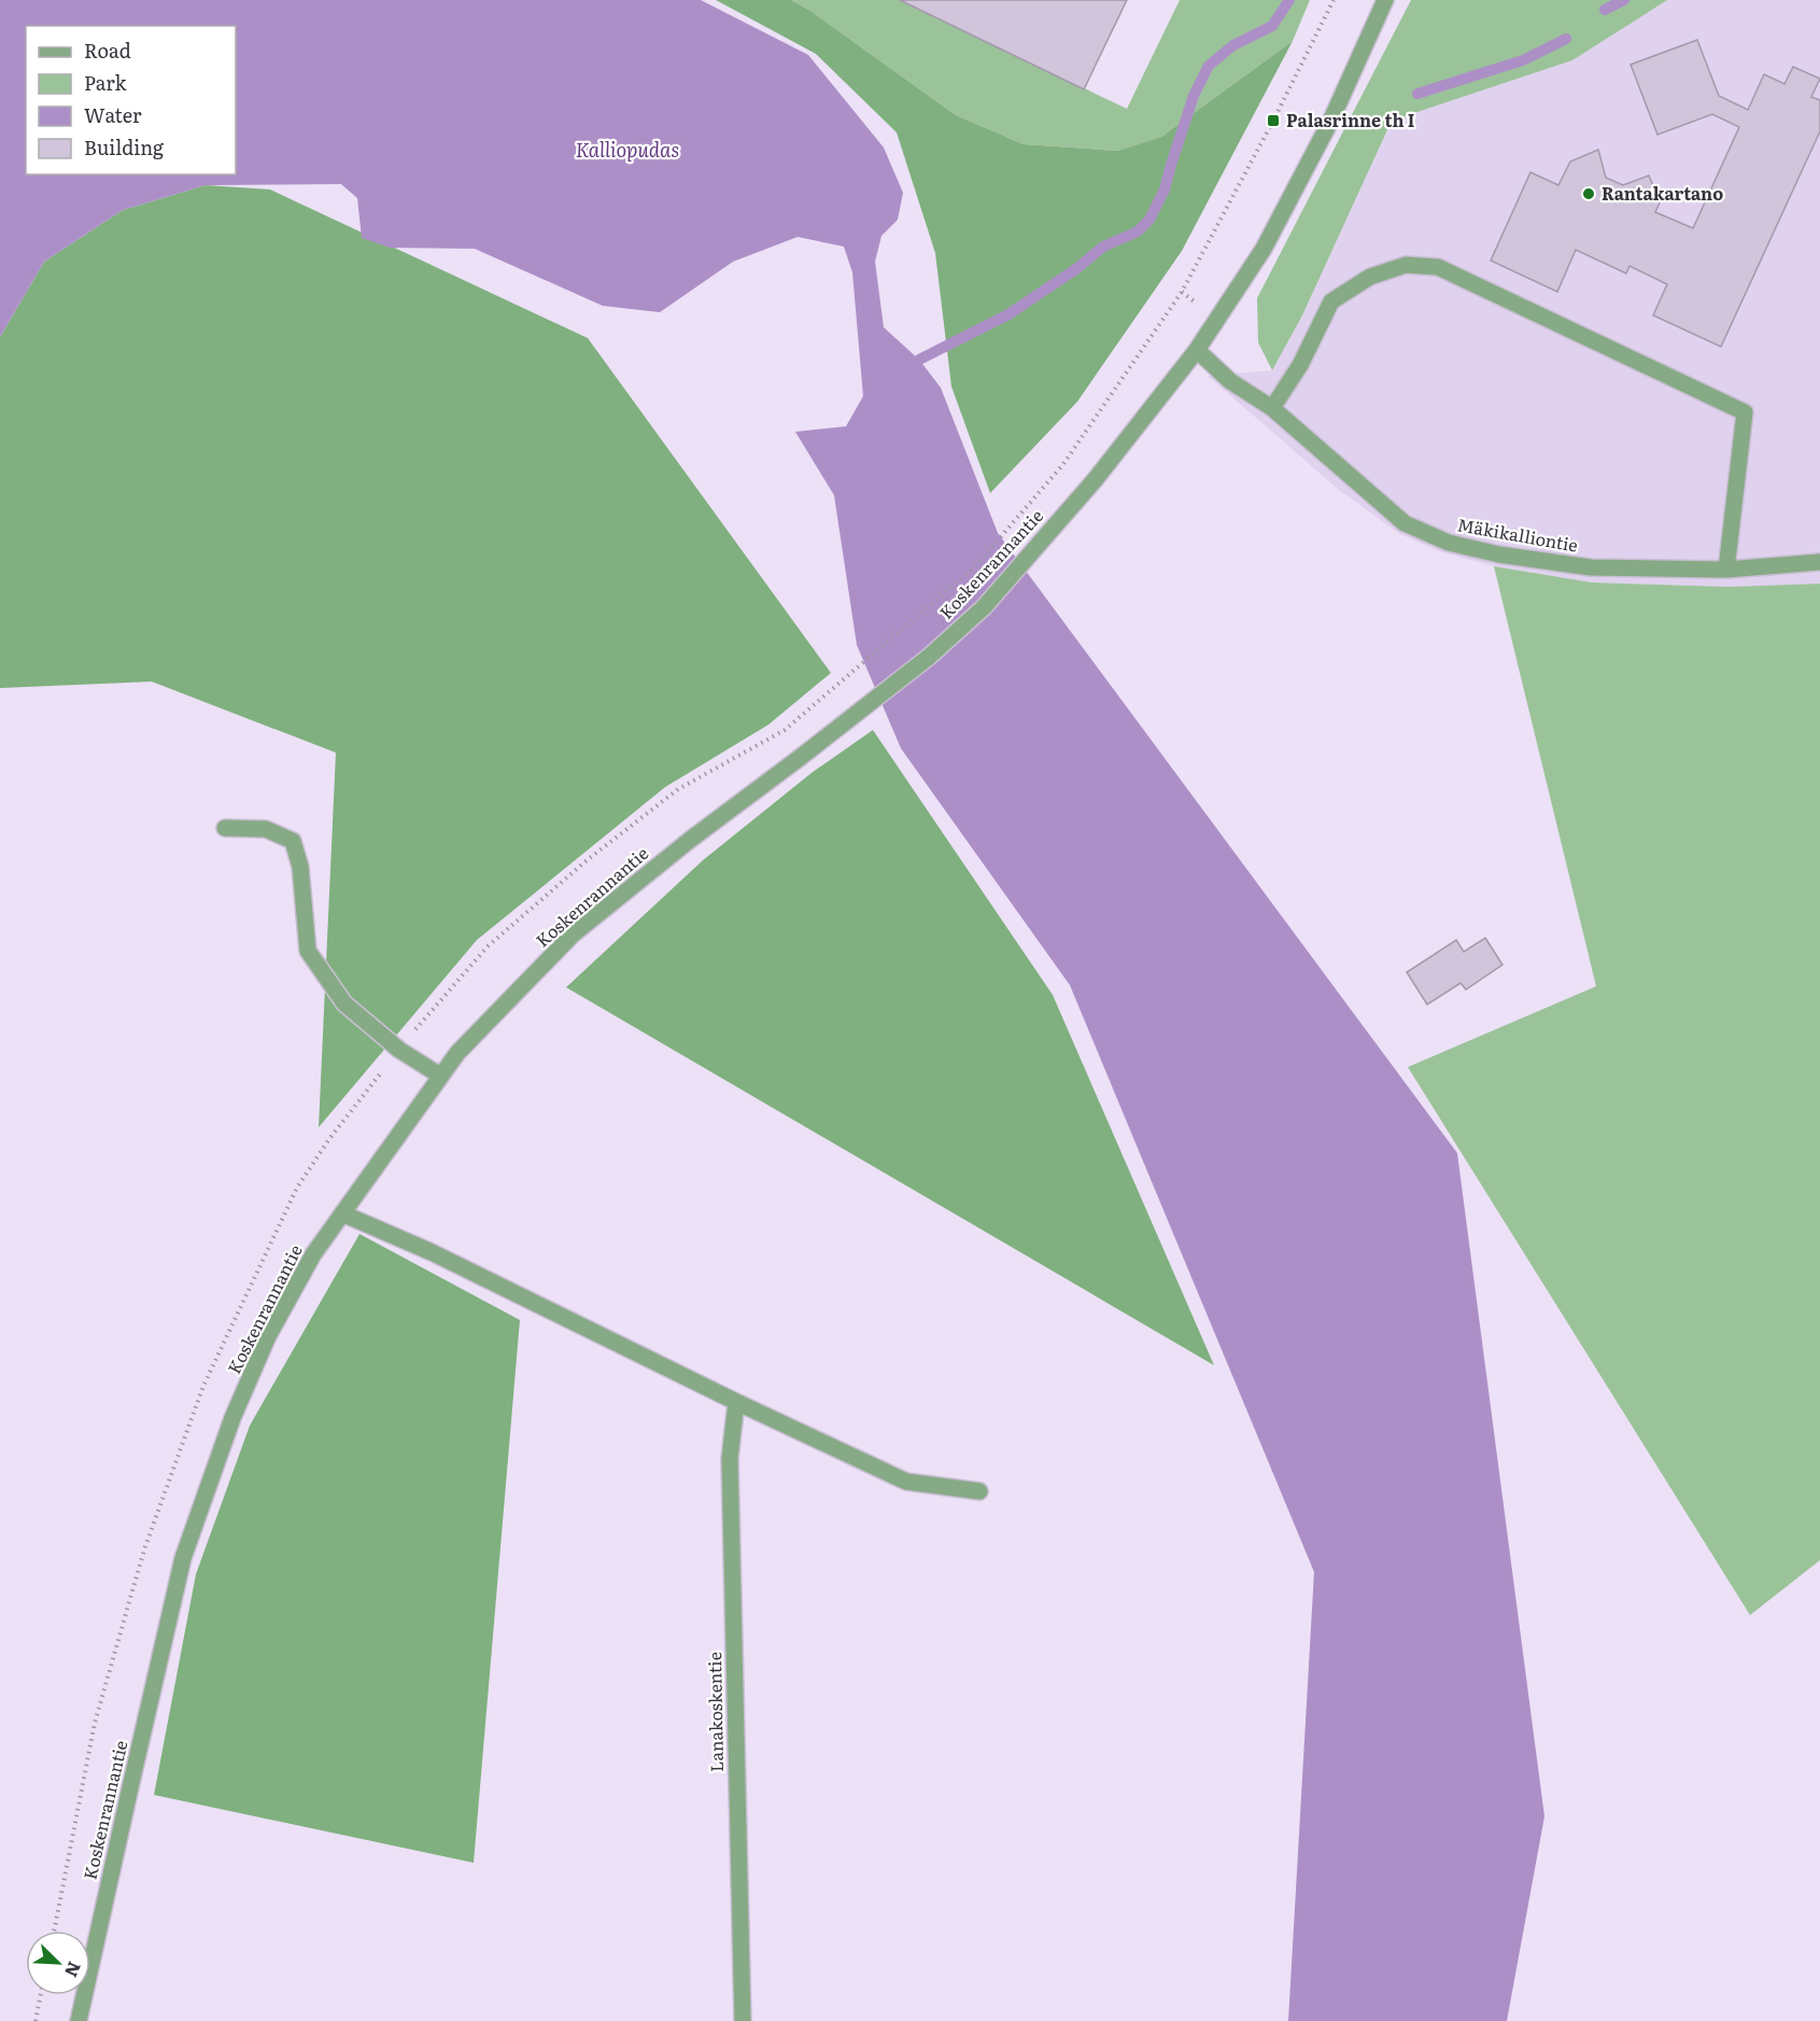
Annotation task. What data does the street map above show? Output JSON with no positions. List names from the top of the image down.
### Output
{
  "streets": {
    "street": ["Mäkikalliontie", "Koskenrannantie", "Lanakoskentie"]
  },
  "crossings": [
    ["Mäkikalliontie", "Koskenrannantie"]
  ],
  "water": ["Kalliopudas"],
  "places": {
    "transit": ["Palasrinne th I"],
    "other": ["Rantakartano"]
  },
  "legend": [
    "Road",
    "Park",
    "Water",
    "Building"
  ],
  "north": "bottom right"
}
